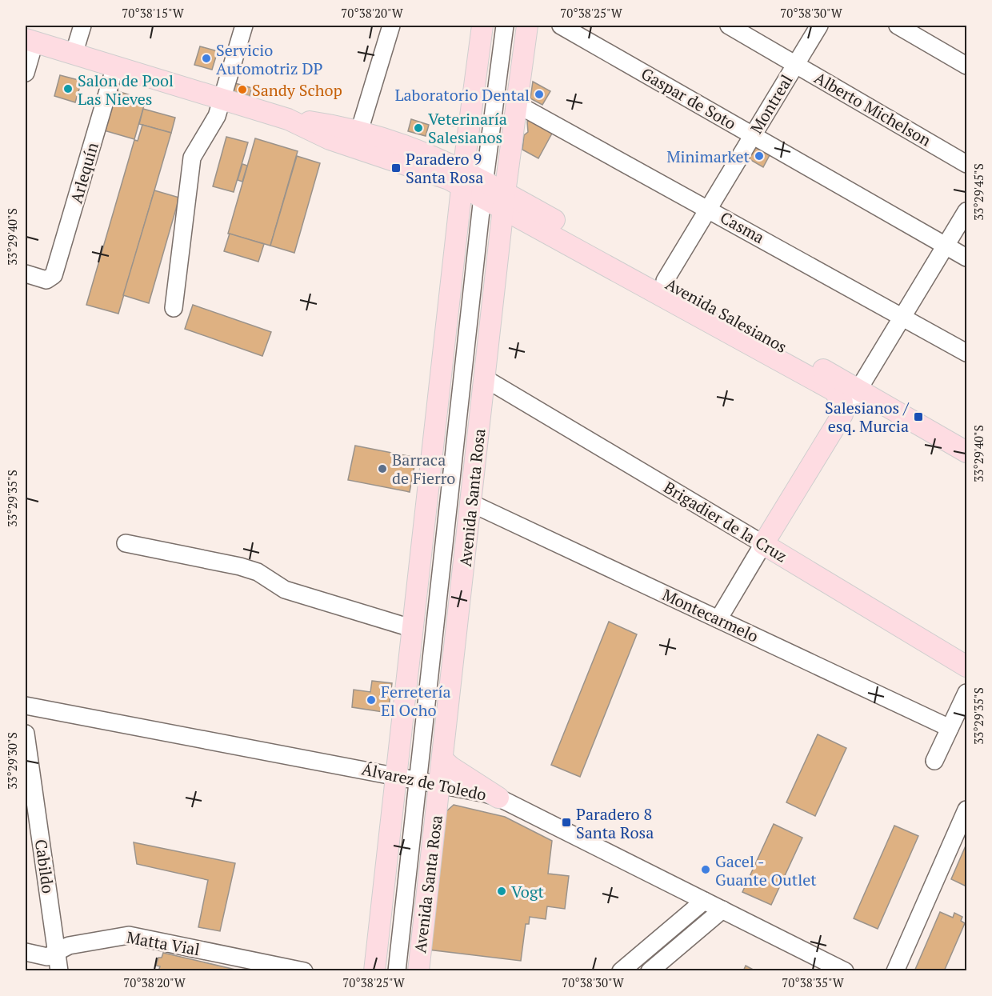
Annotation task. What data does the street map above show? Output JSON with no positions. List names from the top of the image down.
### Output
{
  "streets": {
    "main road": ["Avenida Salesianos", "Avenida Santa Rosa", "Brigadier de la Cruz"],
    "street": [
      "Gaspar de Soto",
      "Montreal",
      "Alberto Michelson",
      "Arlequín",
      "Casma",
      "Montecarmelo",
      "Álvarez de Toledo",
      "Cabildo",
      "Matta Vial"
    ]
  },
  "crossings": [
    ["Gaspar de Soto", "Montreal"],
    ["Montreal", "Alberto Michelson"],
    ["Montreal", "Casma"],
    ["Montreal", "Avenida Salesianos"],
    ["Casma", "Avenida Santa Rosa"],
    ["Avenida Salesianos", "Avenida Santa Rosa"],
    ["Avenida Santa Rosa", "Brigadier de la Cruz"],
    ["Avenida Santa Rosa", "Montecarmelo"],
    ["Avenida Santa Rosa", "Álvarez de Toledo"],
    ["Cabildo", "Matta Vial"]
  ],
  "places": {
    "other": [
      "Servicio Automotriz DP",
      "Salon de Pool Las Nieves",
      "Sandy Schop",
      "Laboratorio Dental",
      "Veterinaría Salesianos",
      "Minimarket",
      "Barraca de Fierro",
      "Ferretería El Ocho",
      "Gacel - Guante Outlet",
      "Vogt"
    ],
    "transit": ["Paradero 9 Santa Rosa", "Salesianos / esq. Murcia", "Paradero 8 Santa Rosa"]
  },
  "coordinates": [
    "70°38'15\"W",
    "70°38'20\"W",
    "70°38'25\"W",
    "70°38'30\"W",
    "33°29'45\"S",
    "33°29'40\"S",
    "33°29'35\"S",
    "33°29'30\"S",
    "70°38'35\"W"
  ]
}
